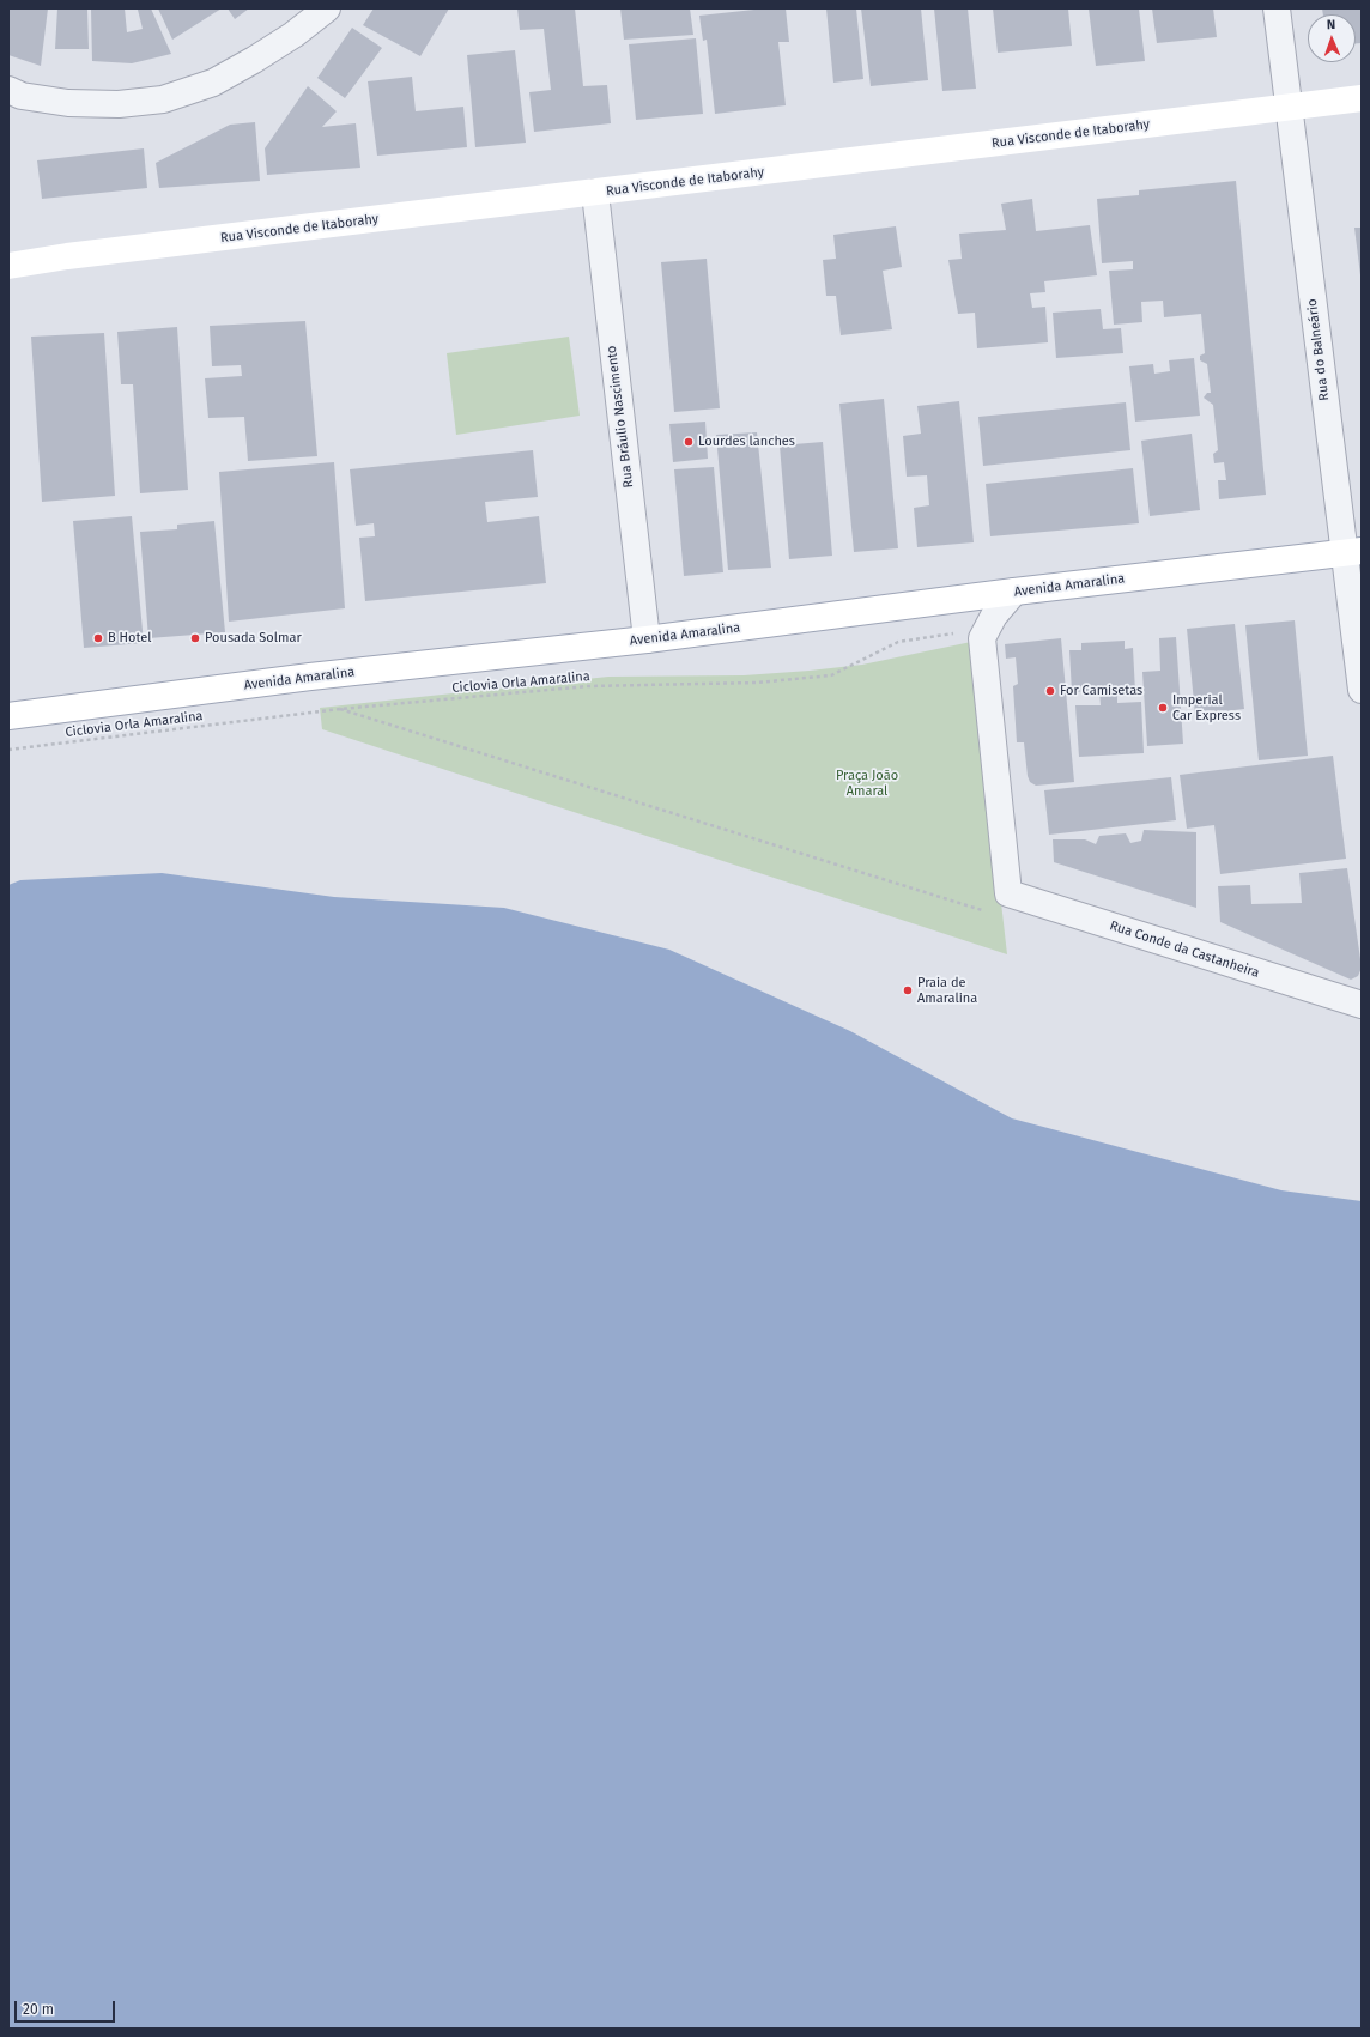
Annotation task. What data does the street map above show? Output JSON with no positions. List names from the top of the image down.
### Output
{
  "streets": {
    "street": [
      "Rua Visconde de Itaborahy",
      "Rua do Balneário",
      "Rua Bráulio Nascimento",
      "Avenida Amaralina",
      "Rua Conde da Castanheira"
    ],
    "path": ["Ciclovia Orla Amaralina"]
  },
  "crossings": [
    ["Rua Visconde de Itaborahy", "Rua do Balneário"],
    ["Rua Visconde de Itaborahy", "Rua Bráulio Nascimento"],
    ["Rua do Balneário", "Avenida Amaralina"],
    ["Rua Bráulio Nascimento", "Avenida Amaralina"],
    ["Avenida Amaralina", "Rua Conde da Castanheira"]
  ],
  "parks": ["Praça João Amaral"],
  "places": [
    "Lourdes lanches",
    "B Hotel",
    "Pousada Solmar",
    "For Camisetas",
    "Imperial Car Express",
    "Praia de Amaralina"
  ],
  "scale_bar": "20 m",
  "north": "top"
}
